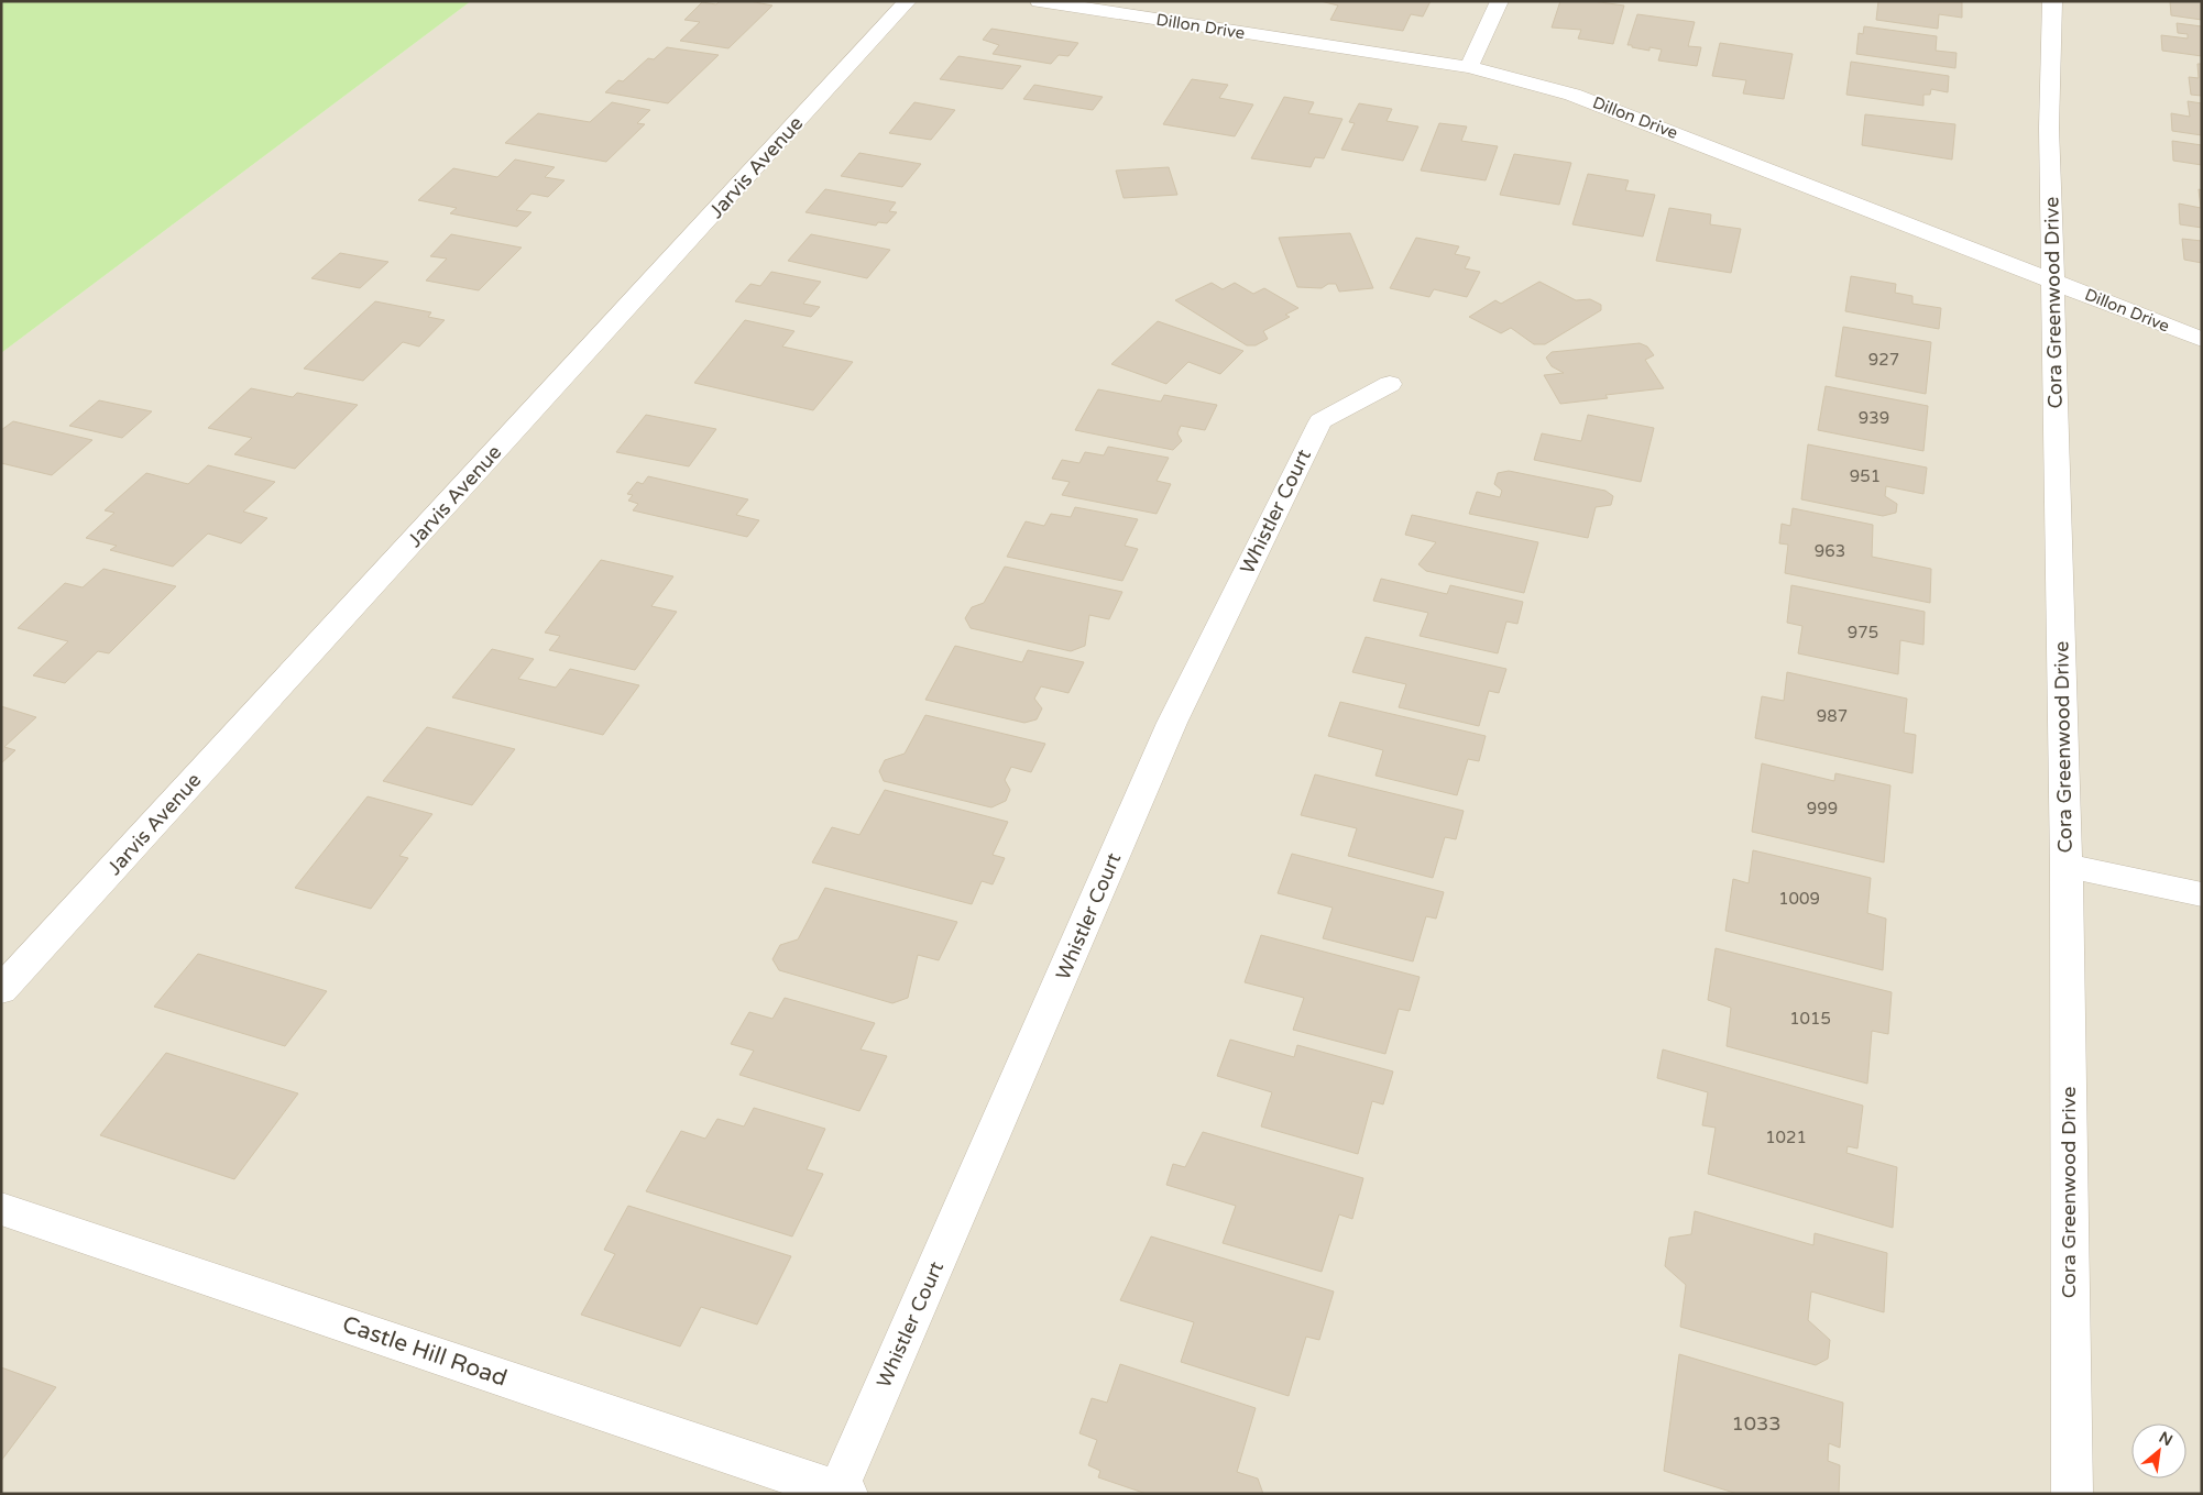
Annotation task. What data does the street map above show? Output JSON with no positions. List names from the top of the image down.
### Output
{
  "streets": {
    "street": [
      "Dillon Drive",
      "Jarvis Avenue",
      "Cora Greenwood Drive",
      "Whistler Court",
      "Castle Hill Road"
    ]
  },
  "crossings": [
    ["Dillon Drive", "Cora Greenwood Drive"],
    ["Whistler Court", "Castle Hill Road"]
  ],
  "house_numbers": [
    "927",
    "939",
    "951",
    "963",
    "975",
    "987",
    "999",
    "1009",
    "1015",
    "1021",
    "1033"
  ],
  "north": "top right"
}
